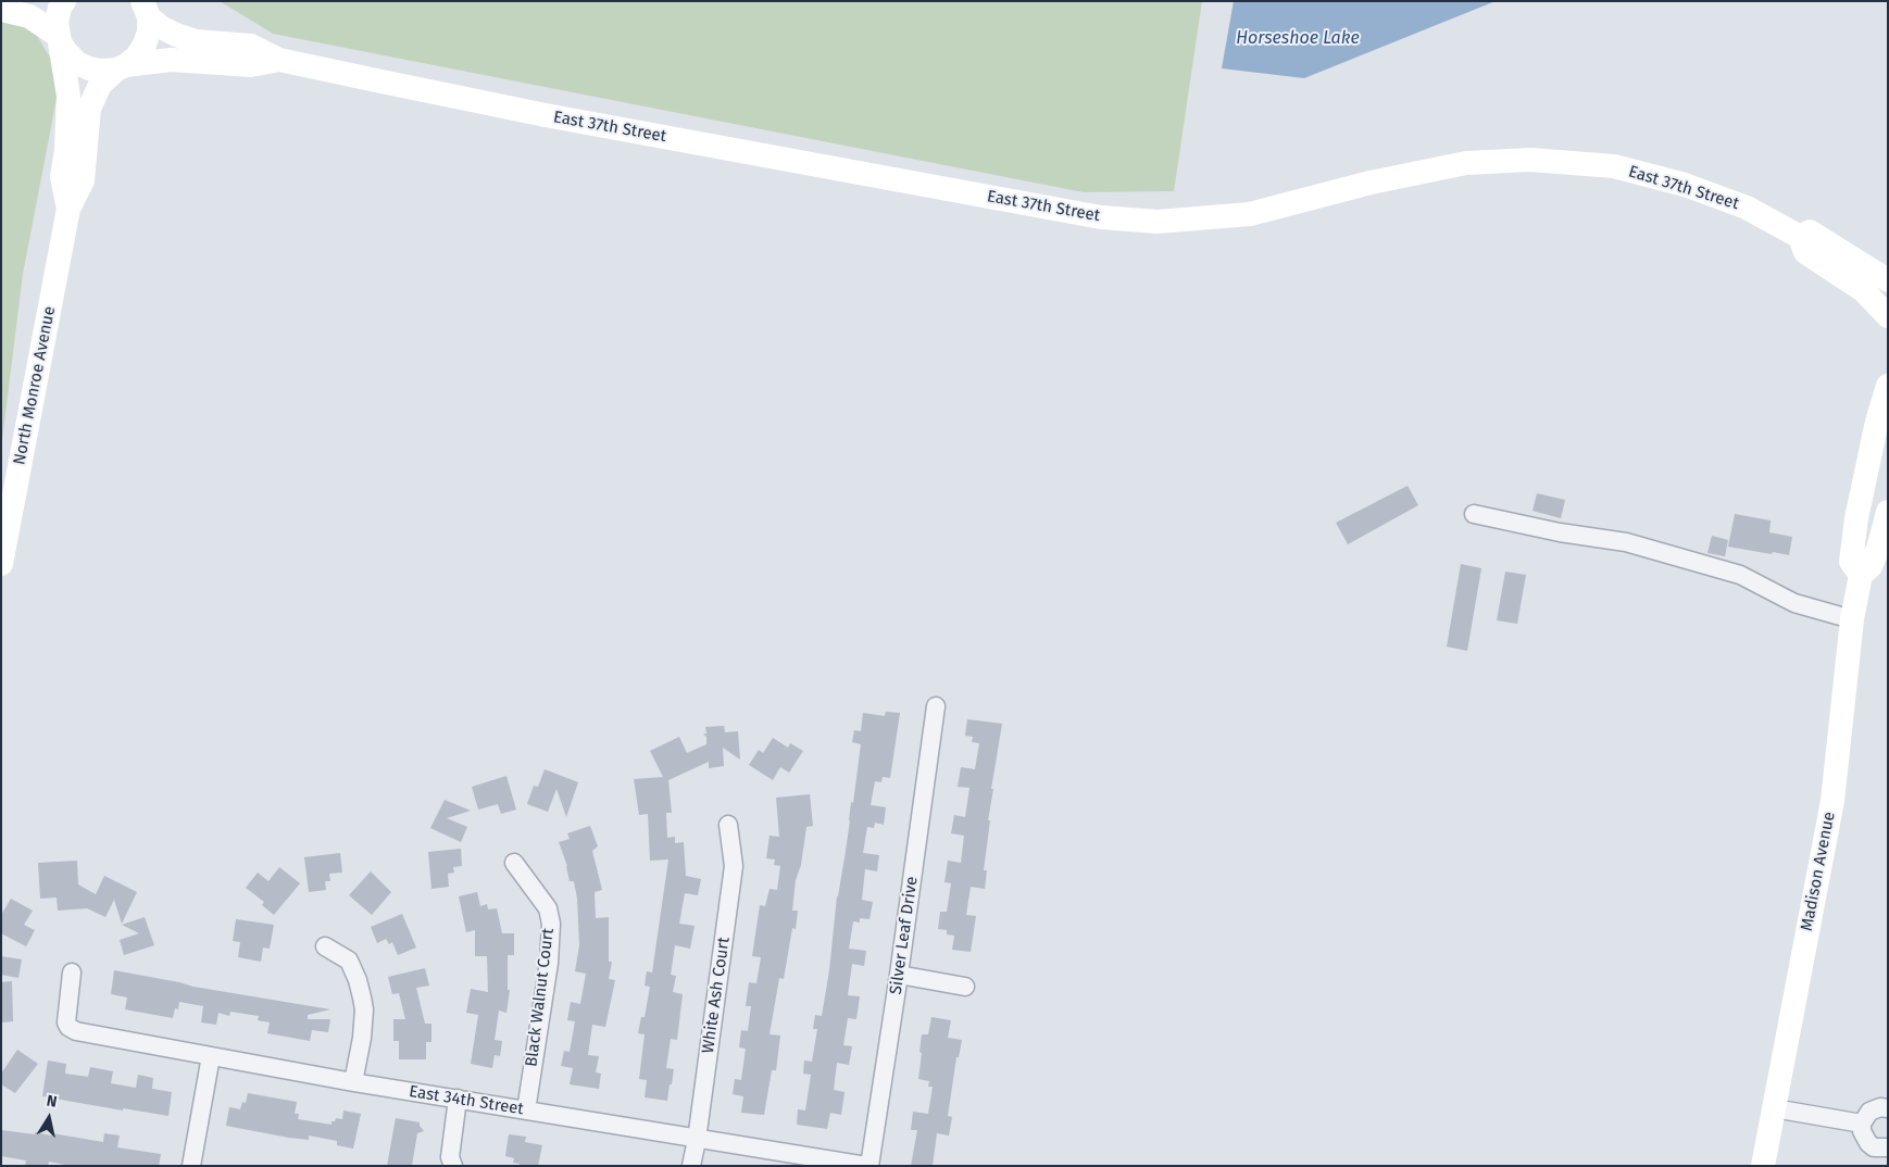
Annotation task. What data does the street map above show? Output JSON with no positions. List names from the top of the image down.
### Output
{
  "streets": {
    "main road": ["East 37th Street", "North Monroe Avenue", "Madison Avenue"],
    "street": [
      "Silver Leaf Drive",
      "White Ash Court",
      "Black Walnut Court",
      "East 34th Street"
    ]
  },
  "crossings": [
    ["East 37th Street", "North Monroe Avenue"],
    ["Silver Leaf Drive", "East 34th Street"],
    ["White Ash Court", "East 34th Street"],
    ["Black Walnut Court", "East 34th Street"]
  ],
  "water": ["Horseshoe Lake"],
  "north": "top"
}
